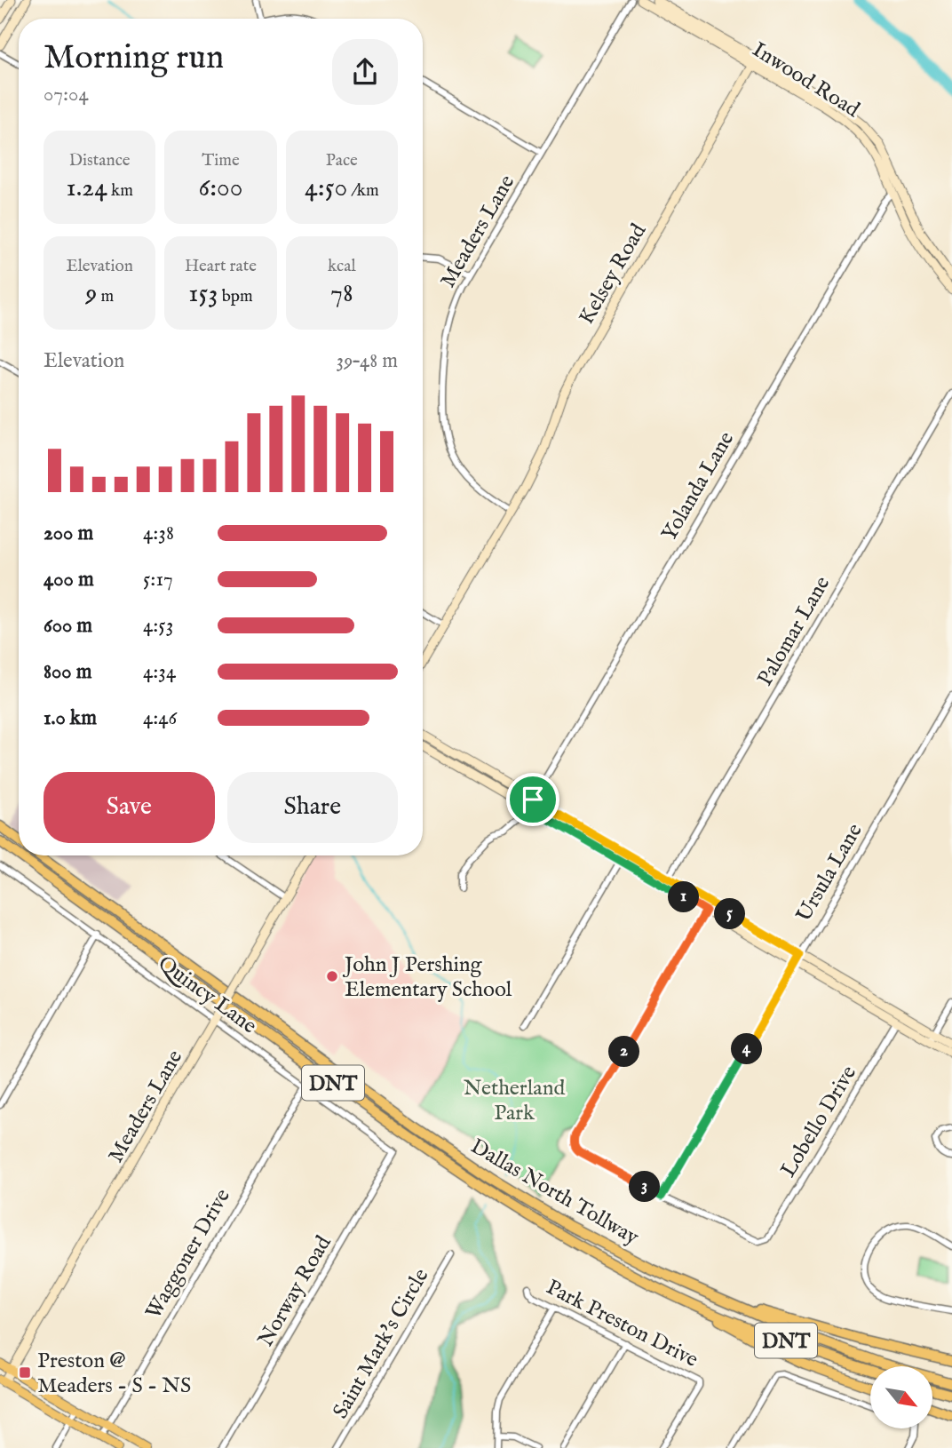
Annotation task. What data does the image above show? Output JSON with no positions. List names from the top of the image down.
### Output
{
  "streets": {
    "highway": ["DNT", "Dallas North Tollway"],
    "street": [
      "Inwood Road",
      "Meaders Lane",
      "Kelsey Road",
      "Yolanda Lane",
      "Palomar Lane",
      "Ursula Lane",
      "Quincy Lane",
      "Lobello Drive",
      "Waggoner Drive",
      "Norway Road",
      "Park Preston Drive",
      "Saint Mark's Circle"
    ]
  },
  "crossings": [
    ["Inwood Road", "Kelsey Road"],
    ["Inwood Road", "Yolanda Lane"],
    ["Meaders Lane", "Kelsey Road"],
    ["Meaders Lane", "Quincy Lane"],
    ["Ursula Lane", "Lobello Drive"],
    ["Quincy Lane", "Waggoner Drive"],
    ["Quincy Lane", "Norway Road"]
  ],
  "parks": ["Netherland Park"],
  "places": {
    "other": ["John J Pershing Elementary School"],
    "transit": ["Preston @ Meaders - S - NS"]
  },
  "north": "bottom right",
  "page": {
    "heading": ["Morning run", "07:04"],
    "stats": [
      ["Distance", "1.24 km"],
      ["Time", "6:00"],
      ["Pace", "4:50 /km"],
      ["Elevation", "9 m"],
      ["Heart rate", "153 bpm"],
      ["kcal", "78"]
    ],
    "chart": ["Elevation", "39–48 m"],
    "list": [
      {
        "name": "200 m",
        "note": "4:38"
      },
      {
        "name": "400 m",
        "note": "5:17"
      },
      {
        "name": "600 m",
        "note": "4:53"
      },
      {
        "name": "800 m",
        "note": "4:34"
      },
      {
        "name": "1.0 km",
        "note": "4:46"
      }
    ],
    "buttons": ["Save", "Share"],
    "pins": [
      "1",
      "5",
      "4",
      "2",
      "3"
    ]
  }
}
